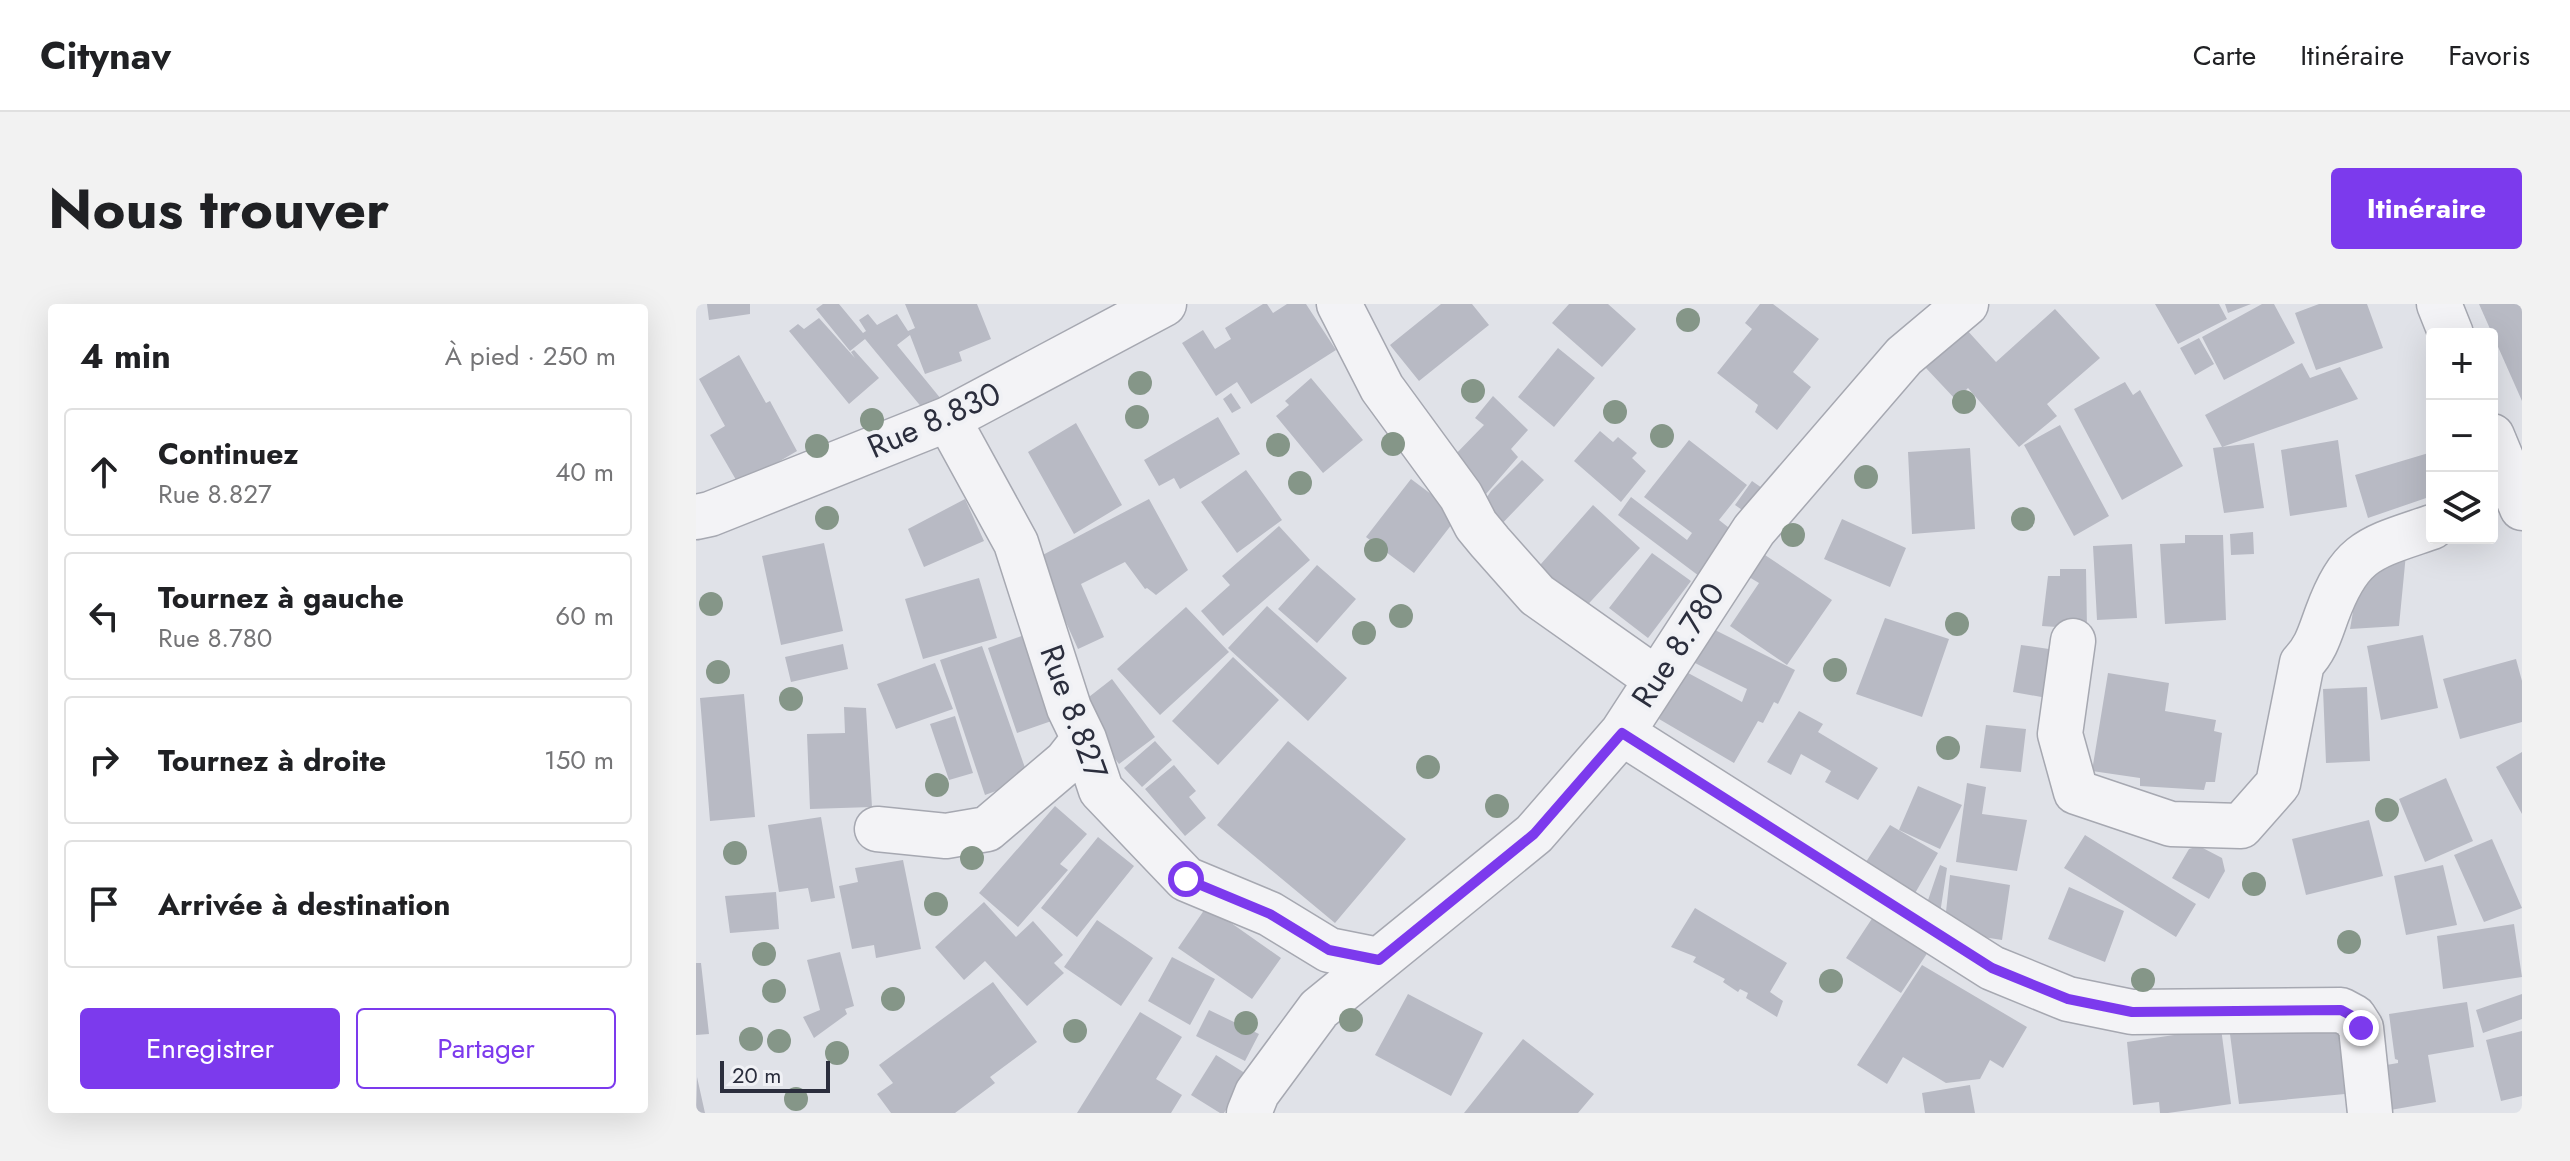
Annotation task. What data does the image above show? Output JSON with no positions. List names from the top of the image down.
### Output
{
  "streets": {
    "street": ["Rue 8.830", "Rue 8.780", "Rue 8.827"]
  },
  "crossings": [
    ["Rue 8.830", "Rue 8.827"],
    ["Rue 8.780", "Rue 8.827"]
  ],
  "scale_bar": "20 m",
  "page": {
    "header": "Citynav",
    "nav": ["Carte", "Itinéraire", "Favoris"],
    "title": "Nous trouver",
    "buttons": [
      "Itinéraire",
      ["Enregistrer", "Partager"]
    ],
    "heading": ["4 min", "À pied · 250 m"],
    "map_buttons": ["+", "−"],
    "list": [
      ["Continuez", "Rue 8.827", "40 m"],
      ["Tournez à gauche", "Rue 8.780", "60 m"],
      ["Tournez à droite", "150 m"],
      "Arrivée à destination"
    ],
    "scale": "20 m"
  }
}
